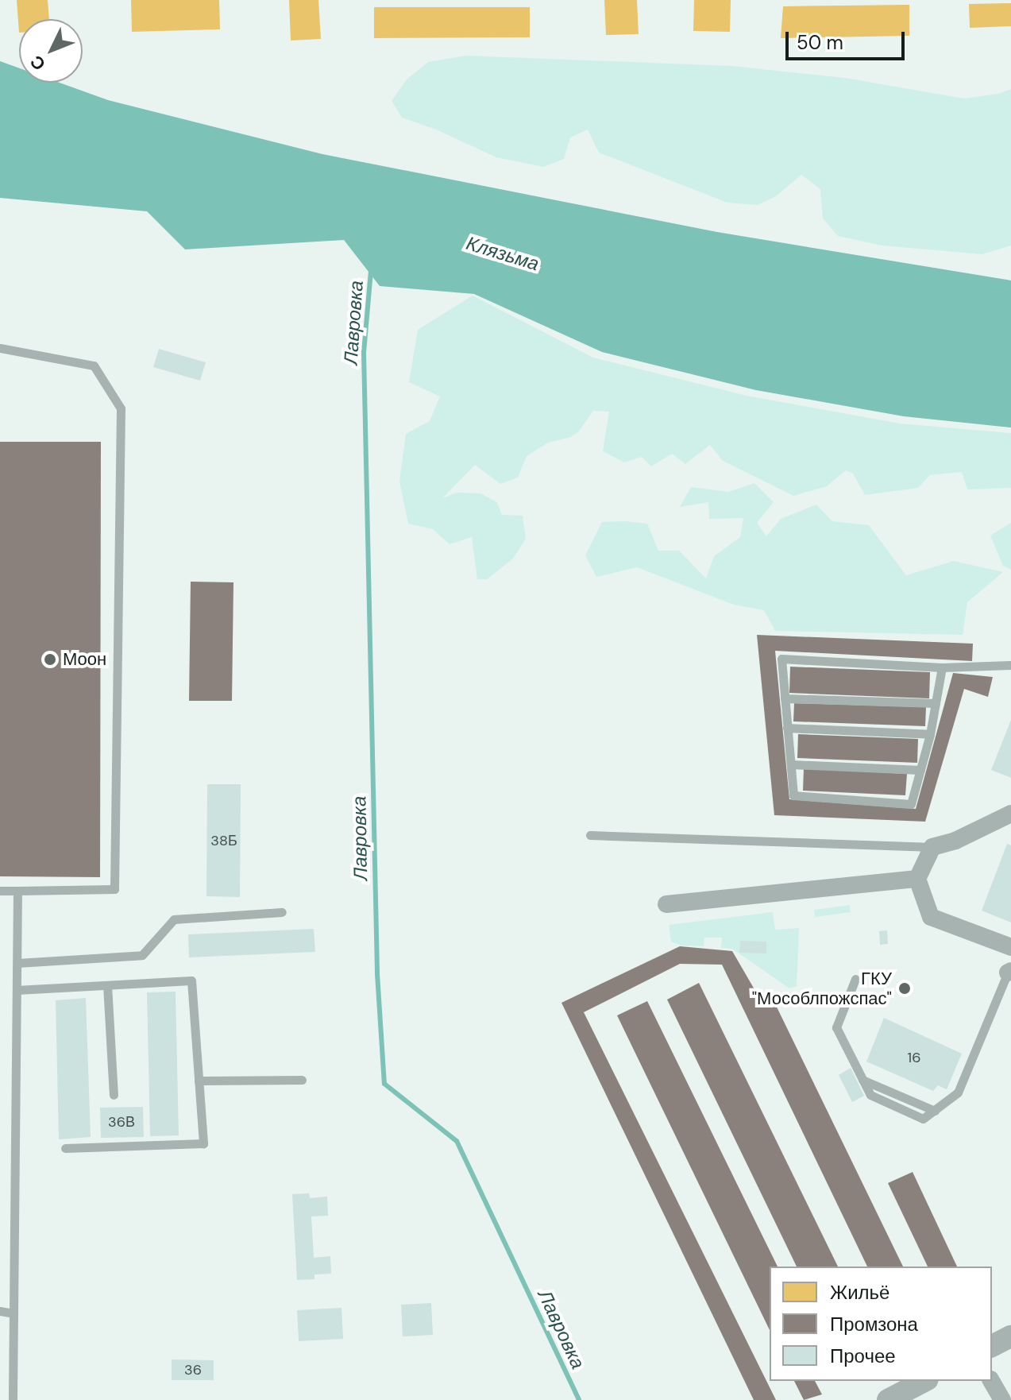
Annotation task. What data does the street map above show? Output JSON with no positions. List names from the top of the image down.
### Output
{
  "water": ["Клязьма", "Лавровка"],
  "places": ["Моон", "ГКУ \"Мособлпожспас\""],
  "house_numbers": [
    "38Б",
    "16",
    "36В",
    "36"
  ],
  "legend": ["Жильё", "Промзона", "Прочее"],
  "scale_bar": "50 m",
  "north": "bottom left"
}
